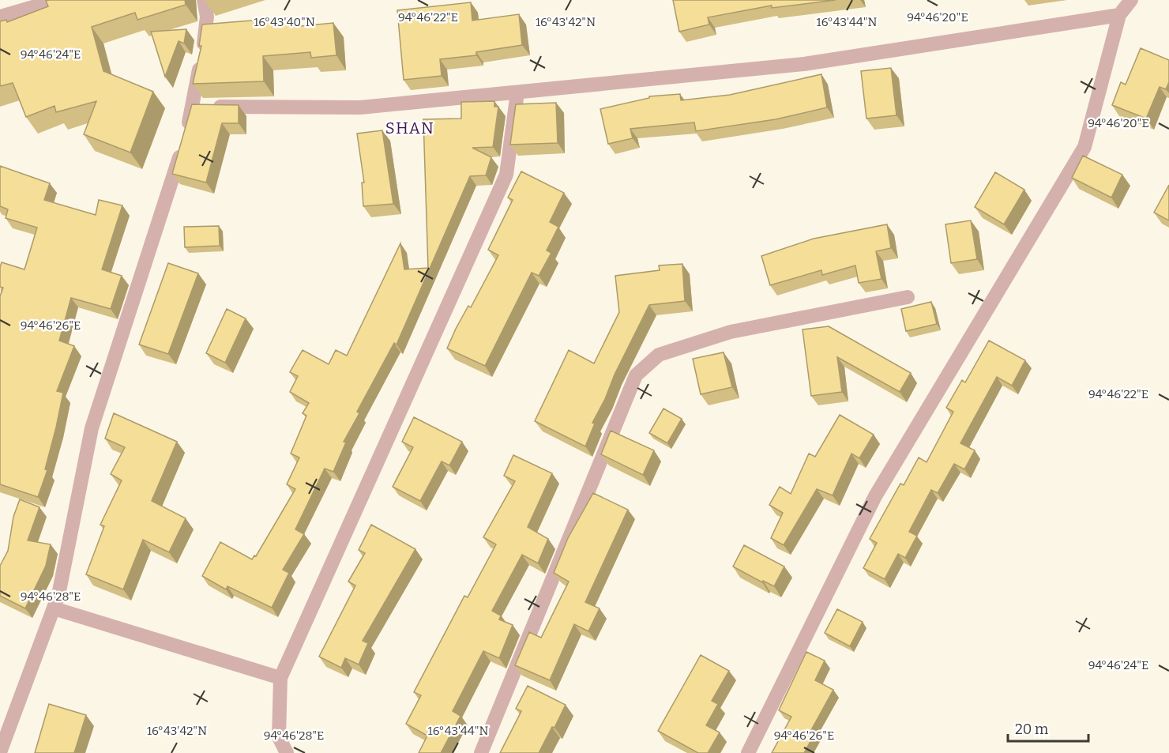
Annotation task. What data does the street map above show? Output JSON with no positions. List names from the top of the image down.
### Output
{
  "districts": ["SHAN"],
  "scale_bar": "20 m",
  "coordinates": [
    "94°46'22\"E",
    "94°46'20\"E",
    "16°43'40\"N",
    "16°43'42\"N",
    "16°43'44\"N",
    "94°46'24\"E",
    "94°46'26\"E",
    "94°46'28\"E"
  ]
}
